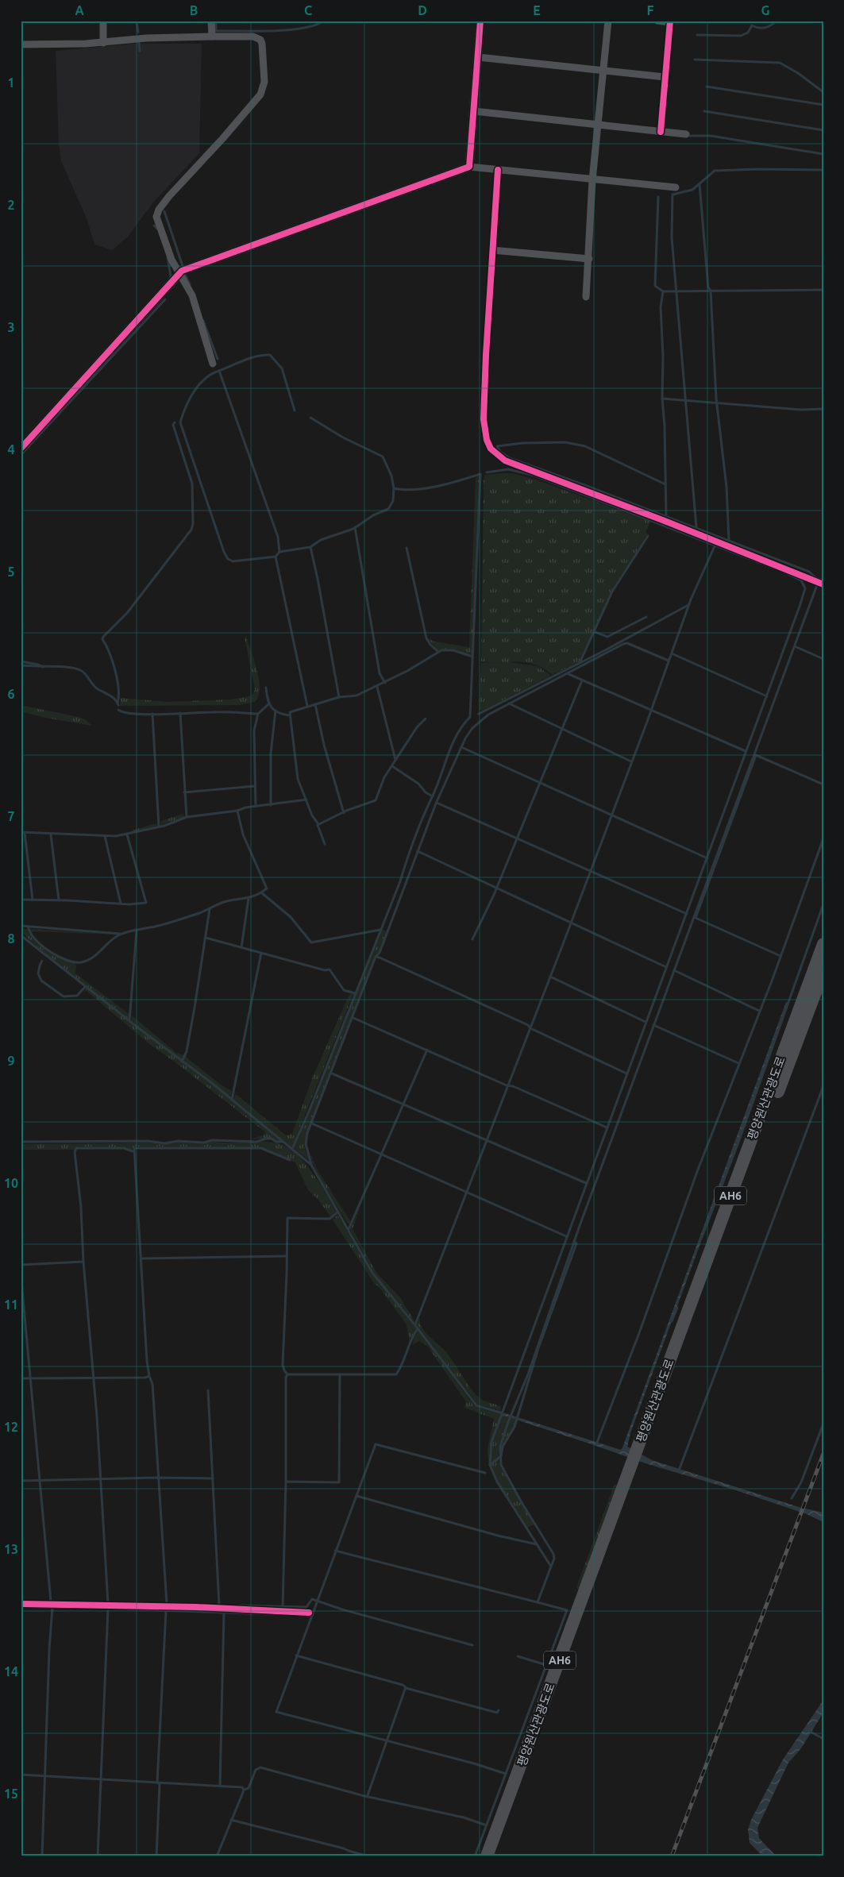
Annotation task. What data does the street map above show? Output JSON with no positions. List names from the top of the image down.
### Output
{
  "streets": {
    "highway": ["평양원산관광도로", "AH6"]
  },
  "grid": {
    "columns": [
      "A",
      "B",
      "C",
      "D",
      "E",
      "F",
      "G"
    ],
    "rows": [
      "1",
      "2",
      "3",
      "4",
      "5",
      "6",
      "7",
      "8",
      "9",
      "10",
      "11",
      "12",
      "13",
      "14",
      "15"
    ]
  }
}
